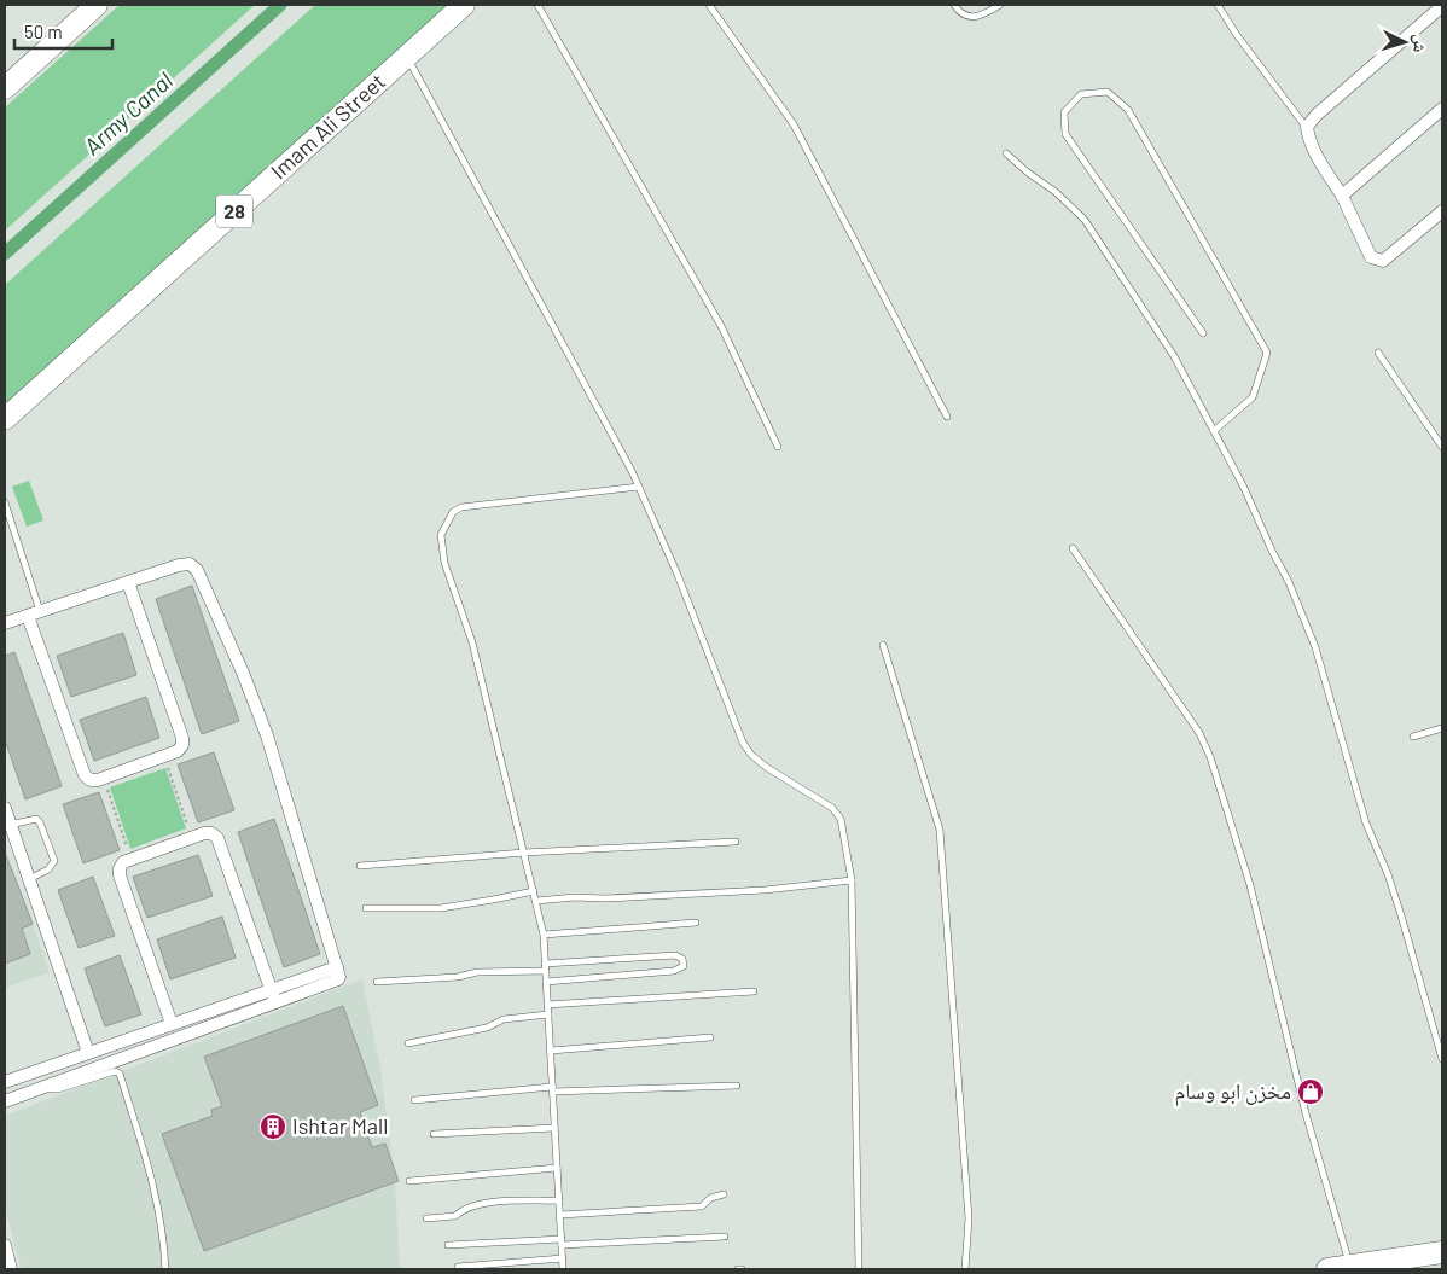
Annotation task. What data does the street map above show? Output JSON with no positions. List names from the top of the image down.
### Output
{
  "streets": {
    "highway": ["Imam Ali Street", "28"]
  },
  "water": ["Army Canal"],
  "places": {
    "shop": ["مخزن ابو وسام"],
    "building": ["Ishtar Mall"]
  },
  "scale_bar": "50 m",
  "north": "right"
}
